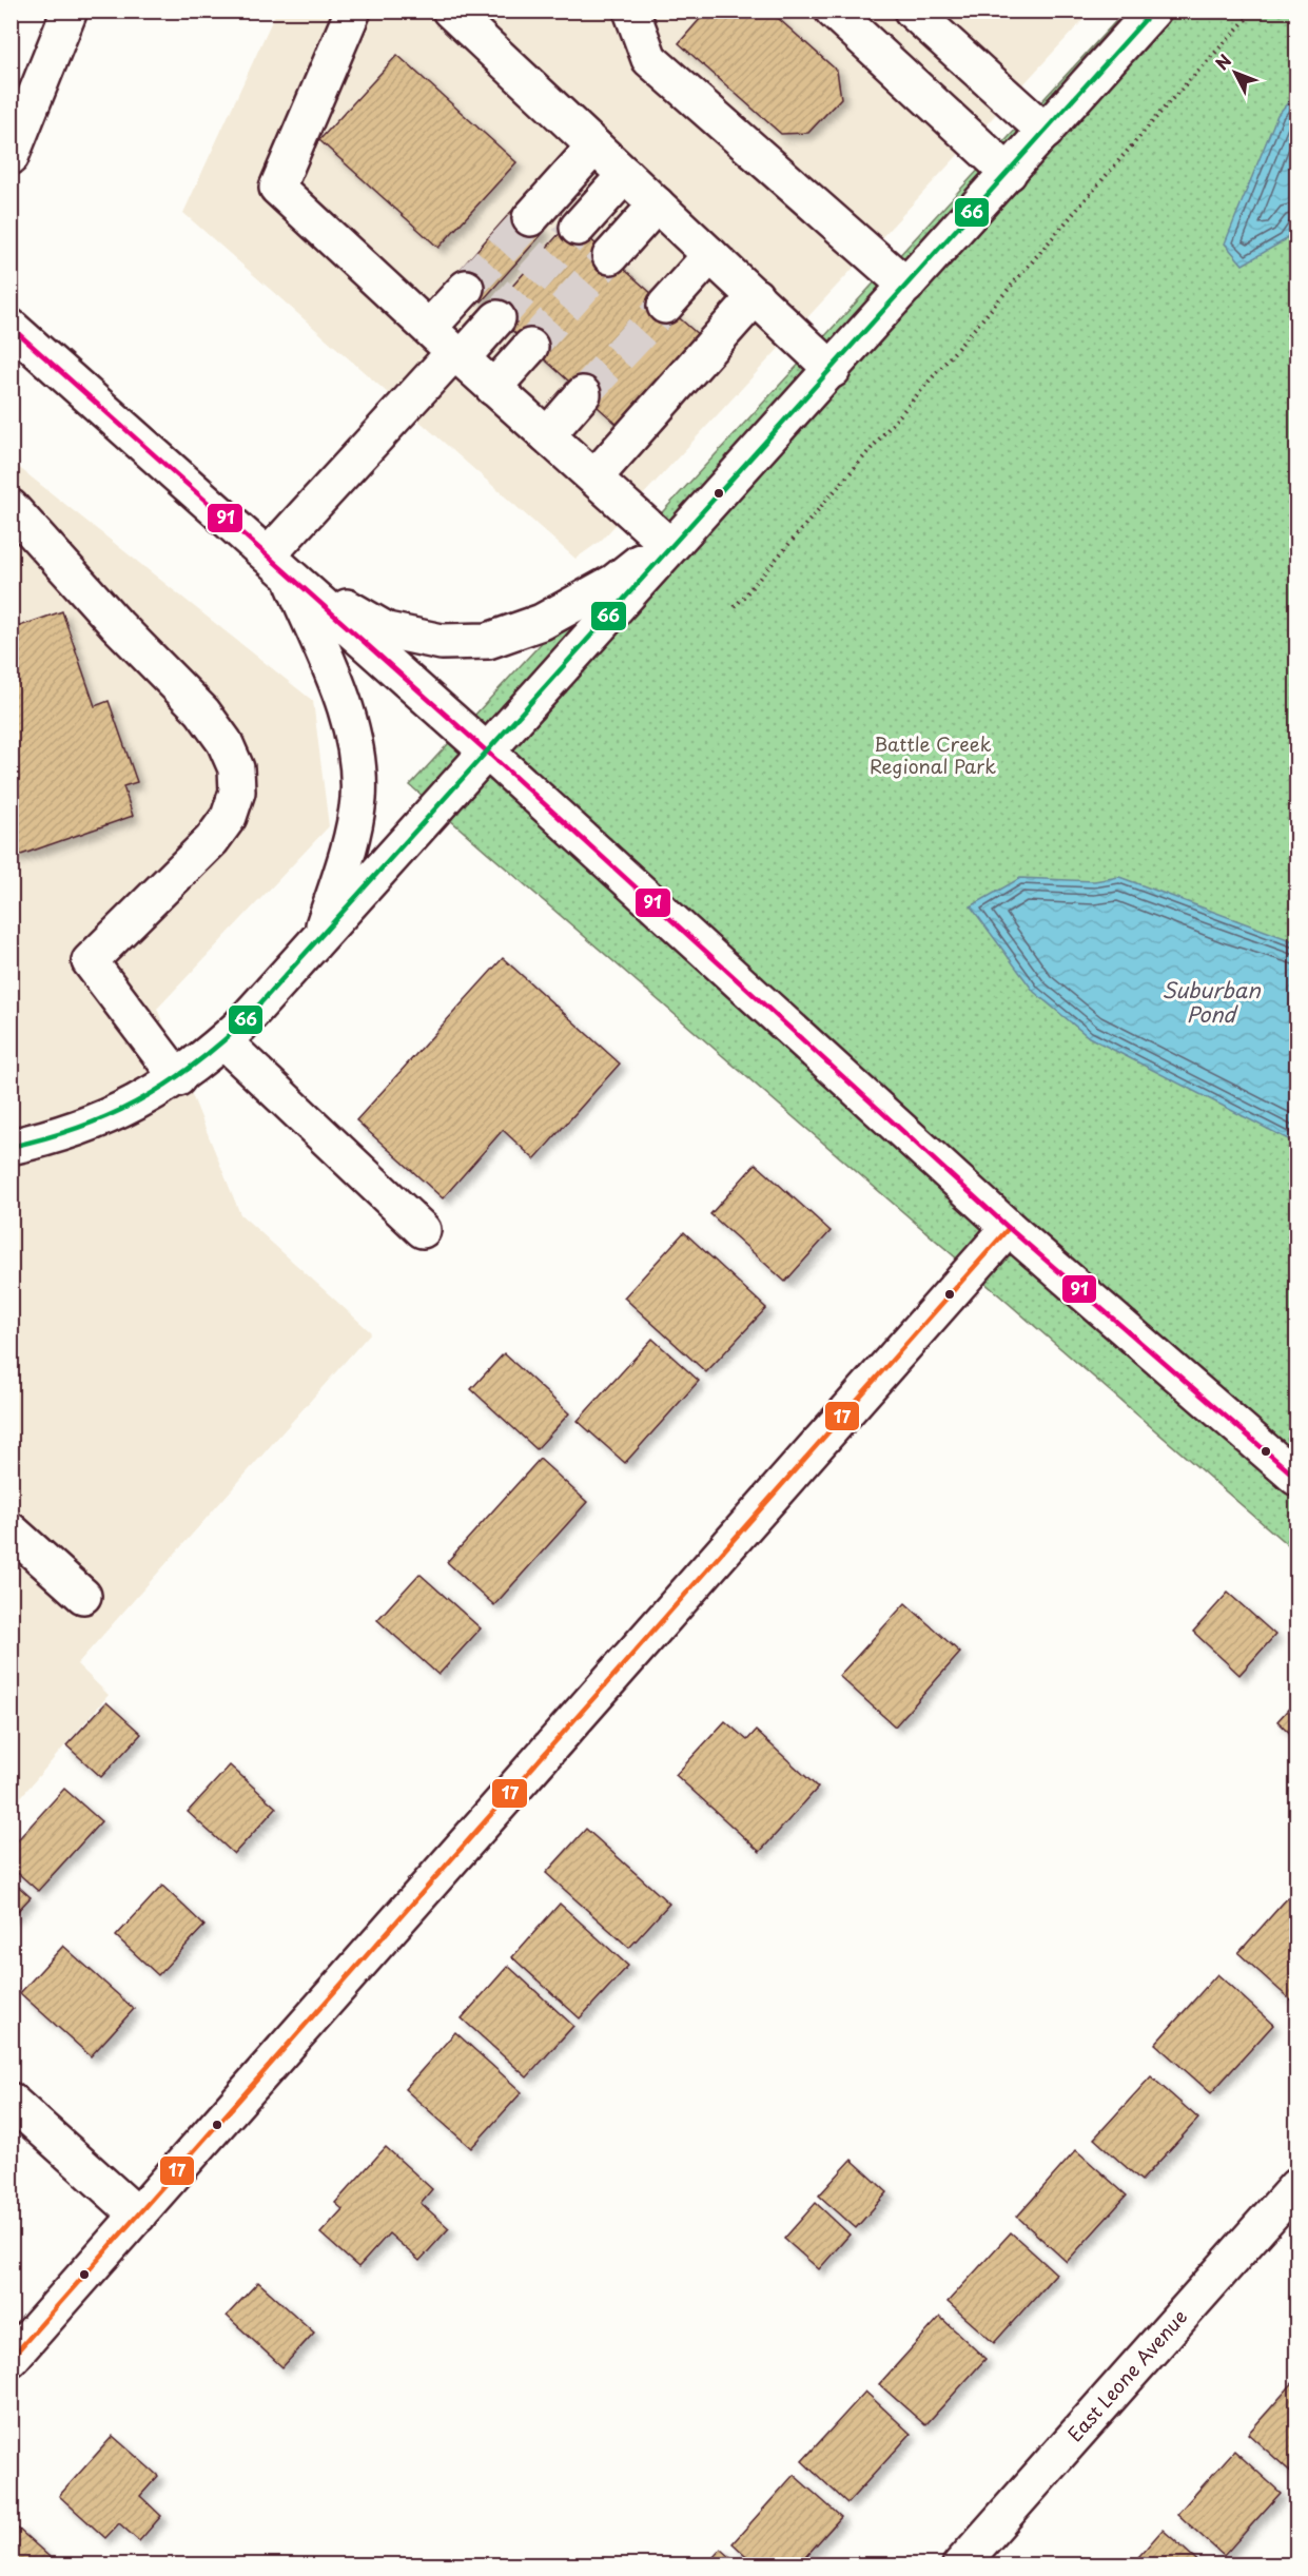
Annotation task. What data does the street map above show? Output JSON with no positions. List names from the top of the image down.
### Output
{
  "streets": {
    "main road": ["East Leone Avenue"]
  },
  "water": ["Suburban Pond"],
  "parks": ["Battle Creek Regional Park"],
  "lines": ["transit line 66", "transit line 91", "transit line 17"],
  "north": "top left"
}
